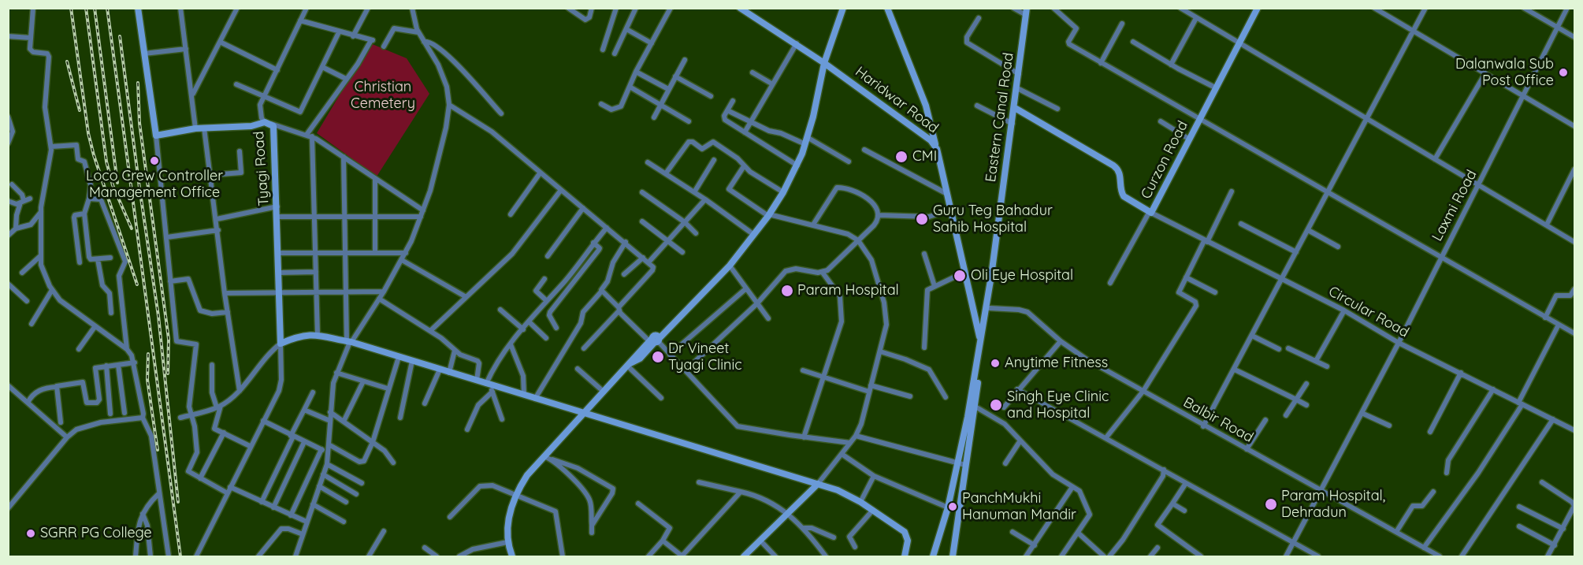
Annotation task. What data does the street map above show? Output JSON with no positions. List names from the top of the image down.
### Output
{
  "streets": {
    "street": [
      "Haridwar Road",
      "Eastern Canal Road",
      "Curzon Road",
      "Tyagi Road",
      "Laxmi Road",
      "Circular Road",
      "Balbir Road"
    ]
  },
  "crossings": [
    ["Haridwar Road", "Eastern Canal Road"],
    ["Eastern Canal Road", "Curzon Road"],
    ["Curzon Road", "Circular Road"],
    ["Laxmi Road", "Circular Road"],
    ["Laxmi Road", "Balbir Road"]
  ],
  "parks": ["Christian Cemetery"],
  "places": [
    "Dalanwala Sub Post Office",
    "CMI",
    "Loco Crew Controller Management Office",
    "Guru Teg Bahadur Sahib Hospital",
    "Oli Eye Hospital",
    "Param Hospital",
    "Dr Vineet Tyagi Clinic",
    "Anytime Fitness",
    "Singh Eye Clinic and Hospital",
    "Param Hospital, Dehradun",
    "PanchMukhi Hanuman Mandir",
    "SGRR PG College"
  ]
}
